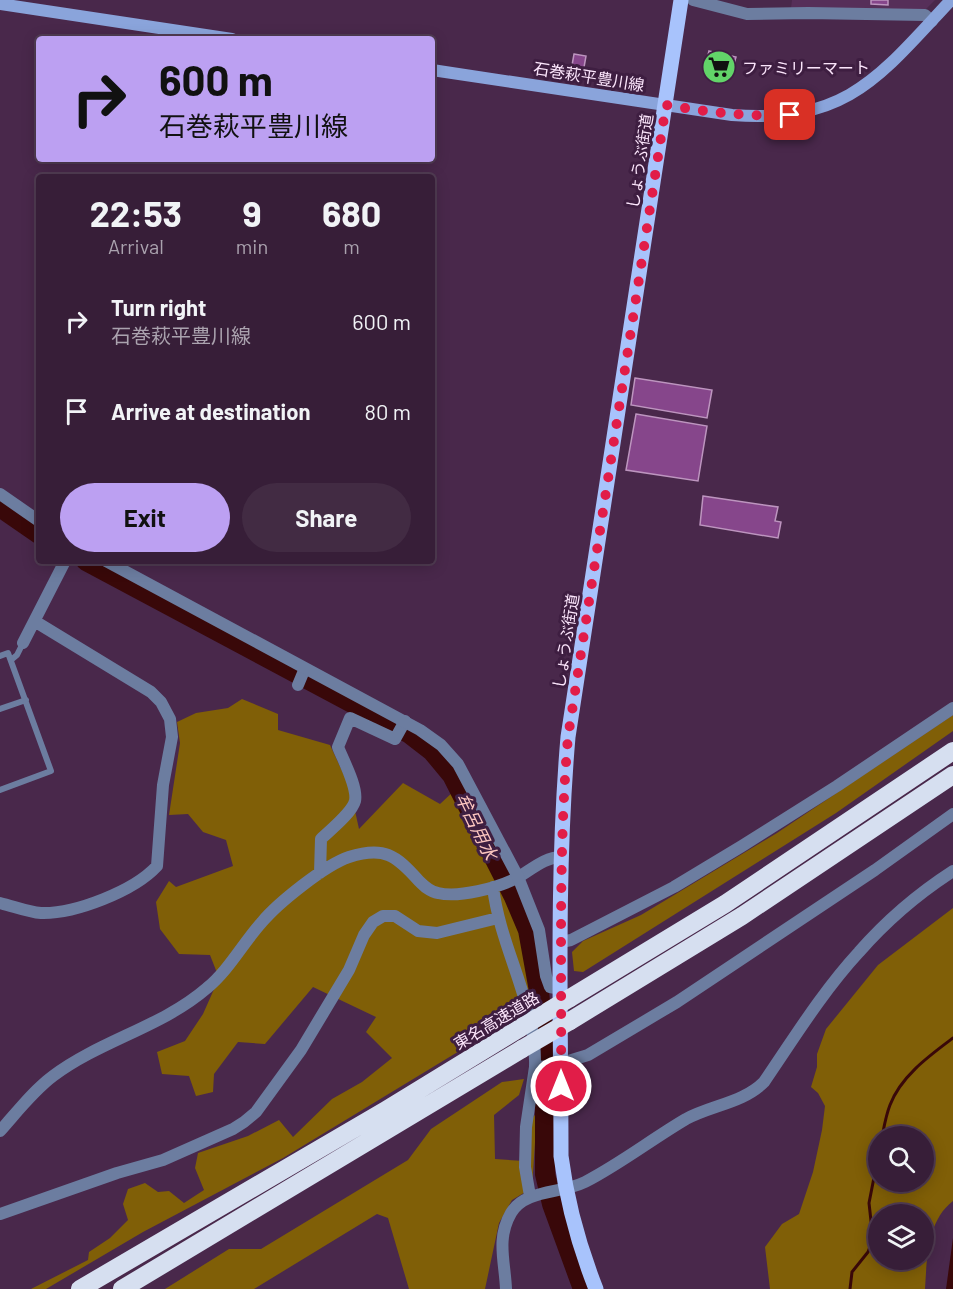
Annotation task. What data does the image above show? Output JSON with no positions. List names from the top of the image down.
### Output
{
  "streets": {
    "highway": ["東名高速道路"],
    "main road": ["石巻萩平豊川線", "しょうぶ街道"]
  },
  "crossings": [
    ["石巻萩平豊川線", "しょうぶ街道"],
    ["しょうぶ街道", "東名高速道路"]
  ],
  "water": ["牟呂用水"],
  "places": {
    "supermarket": ["ファミリーマート"]
  },
  "page": {
    "turn": ["600 m", "石巻萩平豊川線"],
    "eta": [
      "22:53",
      "Arrival",
      "9",
      "min",
      "680",
      "m"
    ],
    "list": [
      {
        "name": "Turn right",
        "note": "石巻萩平豊川線",
        "value": "600 m"
      },
      {
        "name": "Arrive at destination",
        "value": "80 m"
      }
    ],
    "buttons": ["Exit", "Share"]
  }
}
